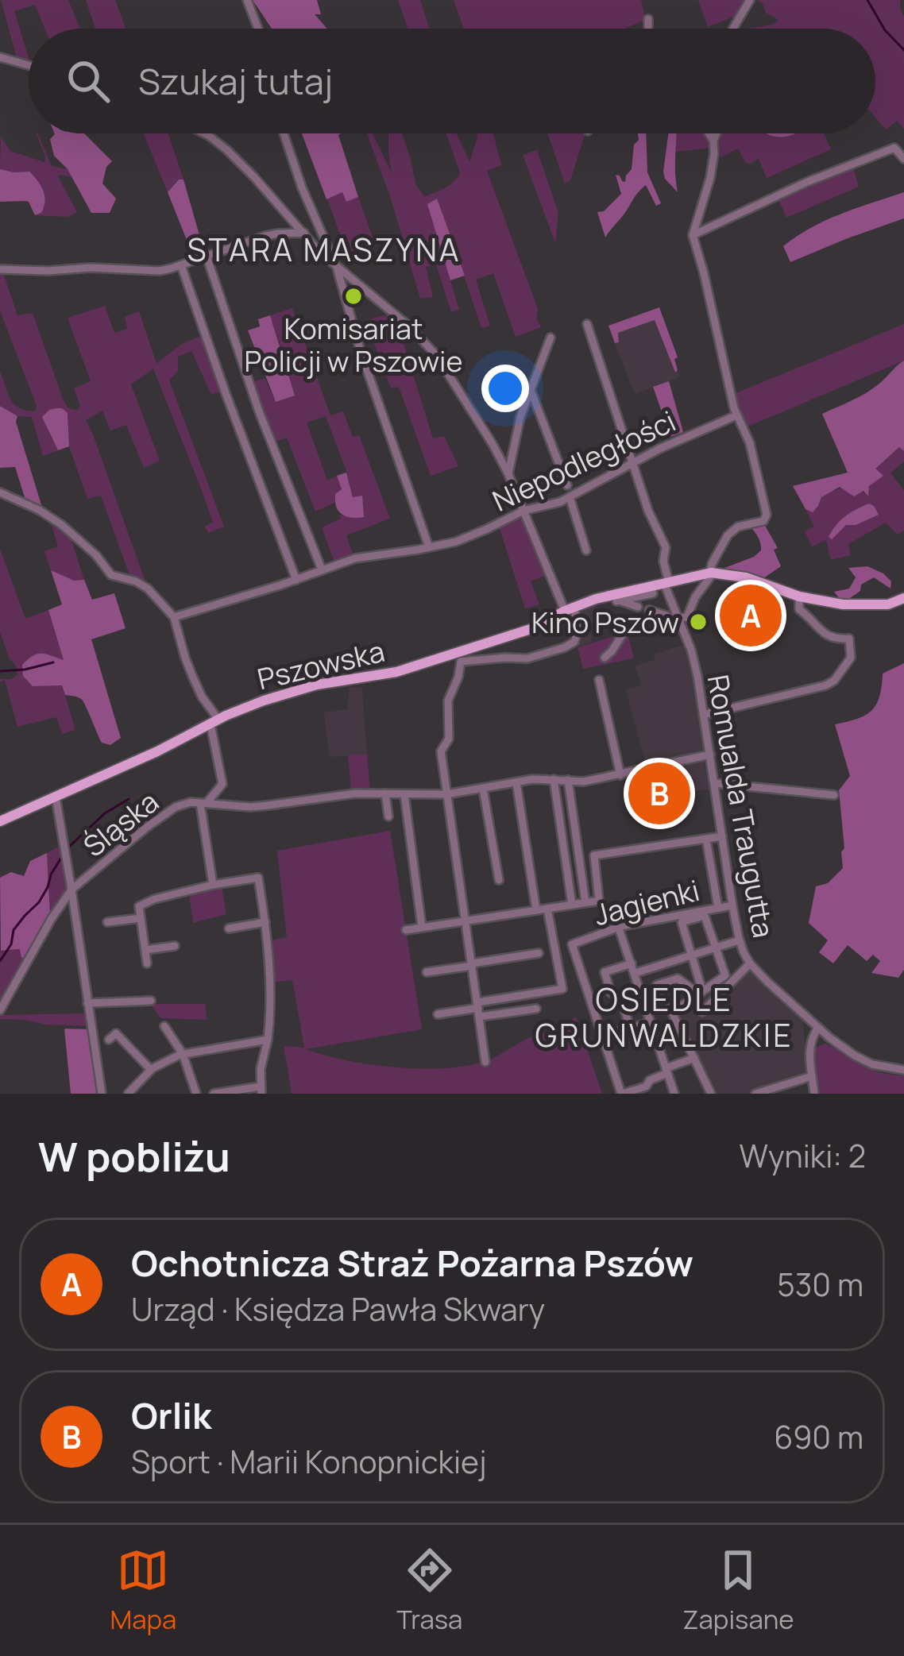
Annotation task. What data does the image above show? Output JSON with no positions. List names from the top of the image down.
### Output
{
  "streets": {
    "main road": ["Pszowska"],
    "street": [
      "Niepodległości",
      "Romualda Traugutta",
      "Śląska",
      "Jagienki"
    ]
  },
  "crossings": [
    ["Niepodległości", "Romualda Traugutta"],
    ["Pszowska", "Romualda Traugutta"],
    ["Pszowska", "Śląska"],
    ["Romualda Traugutta", "Jagienki"]
  ],
  "districts": ["STARA MASZYNA", "OSIEDLE GRUNWALDZKIE"],
  "places": ["Komisariat Policji w Pszowie", "Kino Pszów"],
  "page": {
    "search": "Szukaj tutaj",
    "pins": ["A", "B"],
    "heading": ["W pobliżu", "Wyniki: 2"],
    "list": [
      {
        "mark": "A",
        "name": "Ochotnicza Straż Pożarna Pszów",
        "note": "Urząd · Księdza Pawła Skwary",
        "value": "530 m"
      },
      {
        "mark": "B",
        "name": "Orlik",
        "note": "Sport · Marii Konopnickiej",
        "value": "690 m"
      }
    ],
    "nav": ["Mapa", "Trasa", "Zapisane"]
  }
}
